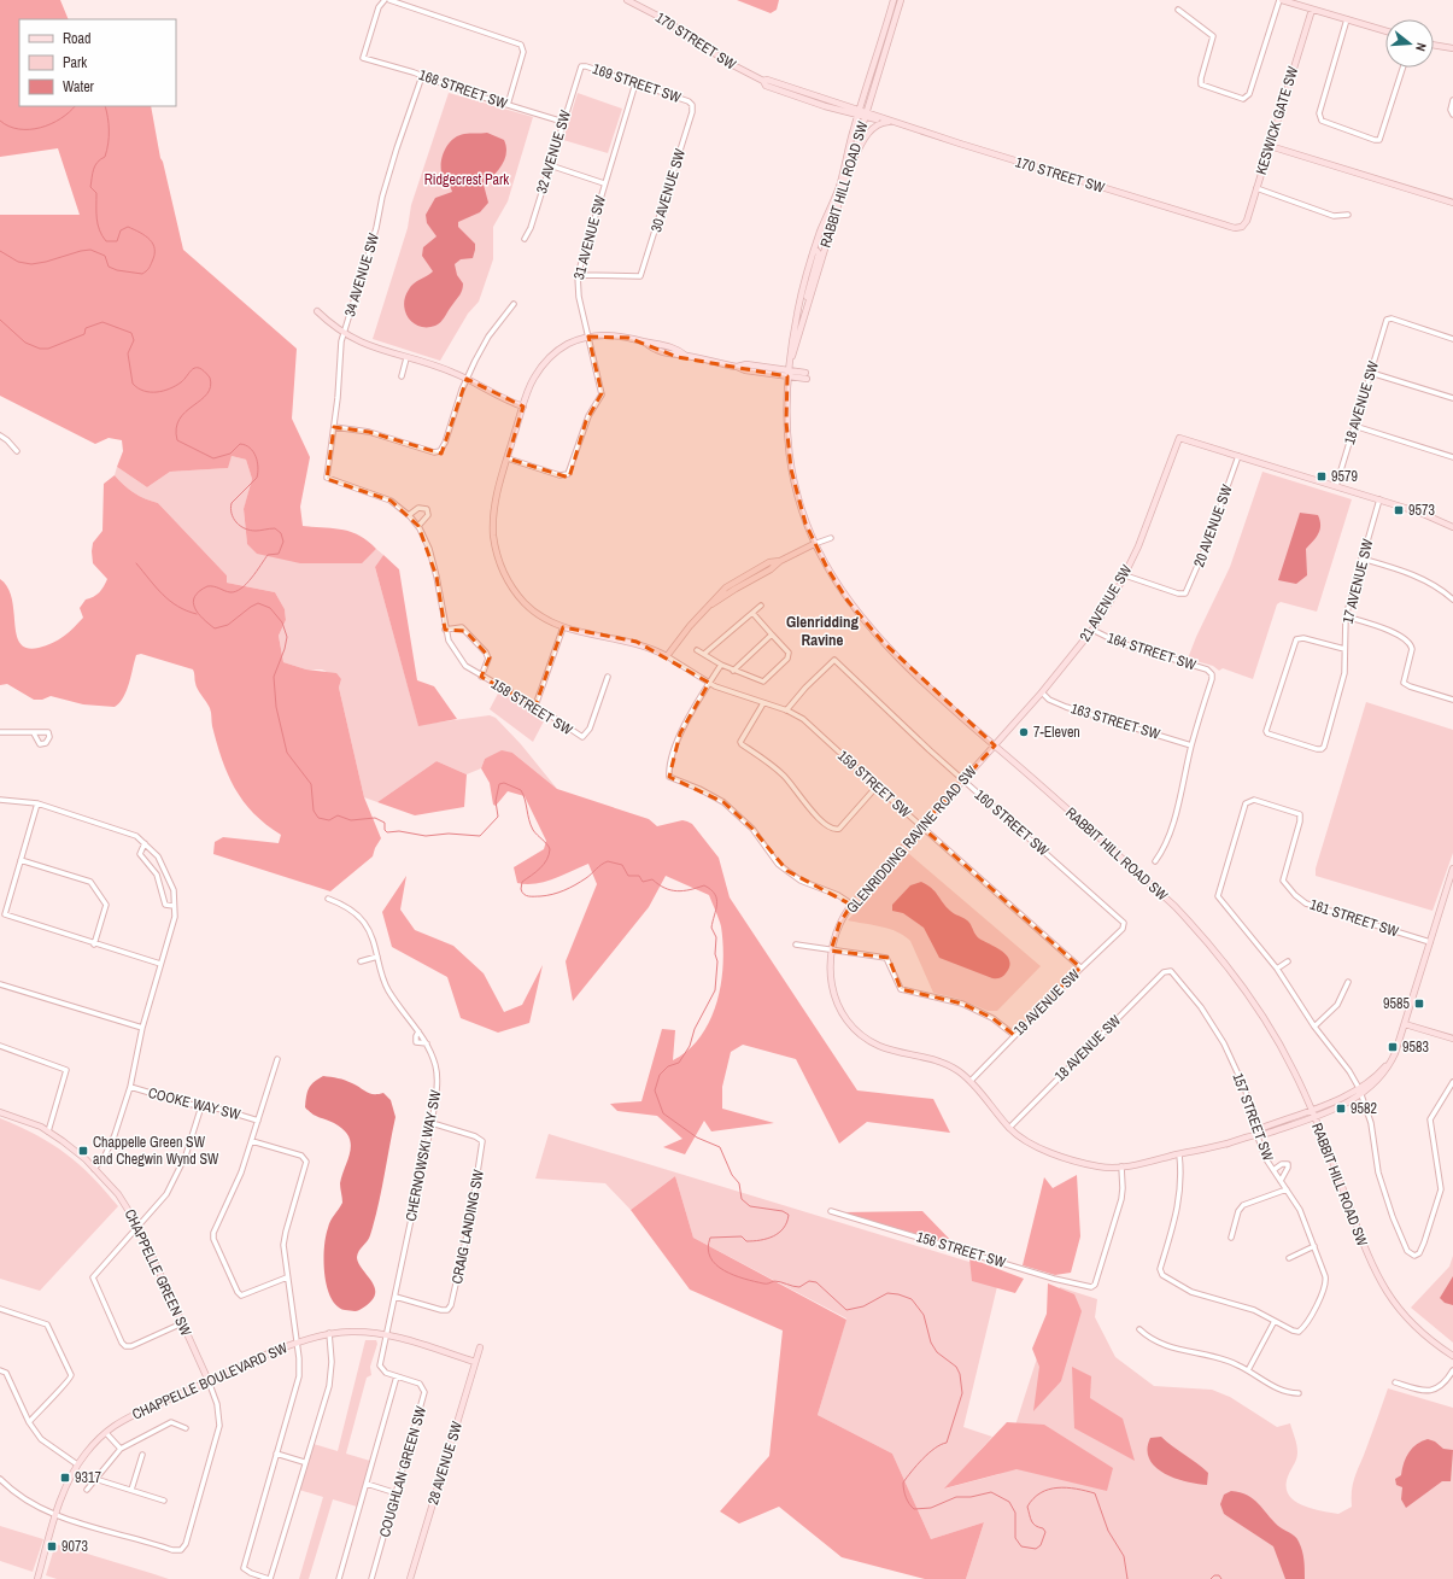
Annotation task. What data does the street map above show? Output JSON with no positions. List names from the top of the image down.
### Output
{
  "streets": {
    "street": [
      "170 STREET SW",
      "169 STREET SW",
      "168 STREET SW",
      "KESWICK GATE SW",
      "32 AVENUE SW",
      "RABBIT HILL ROAD SW",
      "30 AVENUE SW",
      "31 AVENUE SW",
      "34 AVENUE SW",
      "18 AVENUE SW",
      "20 AVENUE SW",
      "17 AVENUE SW",
      "21 AVENUE SW",
      "164 STREET SW",
      "158 STREET SW",
      "163 STREET SW",
      "159 STREET SW",
      "160 STREET SW",
      "GLENRIDDING RAVINE ROAD SW",
      "161 STREET SW",
      "19 AVENUE SW",
      "COOKE WAY SW",
      "157 STREET SW",
      "CHERNOWSKI WAY SW",
      "CRAIG LANDING SW",
      "156 STREET SW",
      "CHAPPELLE GREEN SW",
      "CHAPPELLE BOULEVARD SW",
      "28 AVENUE SW",
      "COUGHLAN GREEN SW"
    ]
  },
  "crossings": [
    ["170 STREET SW", "KESWICK GATE SW"],
    ["170 STREET SW", "RABBIT HILL ROAD SW"],
    ["169 STREET SW", "32 AVENUE SW"],
    ["169 STREET SW", "30 AVENUE SW"],
    ["169 STREET SW", "31 AVENUE SW"],
    ["168 STREET SW", "32 AVENUE SW"],
    ["168 STREET SW", "34 AVENUE SW"],
    ["RABBIT HILL ROAD SW", "21 AVENUE SW"],
    ["RABBIT HILL ROAD SW", "GLENRIDDING RAVINE ROAD SW"],
    ["30 AVENUE SW", "31 AVENUE SW"],
    ["34 AVENUE SW", "158 STREET SW"],
    ["18 AVENUE SW", "GLENRIDDING RAVINE ROAD SW"],
    ["18 AVENUE SW", "157 STREET SW"],
    ["20 AVENUE SW", "21 AVENUE SW"],
    ["21 AVENUE SW", "164 STREET SW"],
    ["21 AVENUE SW", "163 STREET SW"],
    ["21 AVENUE SW", "GLENRIDDING RAVINE ROAD SW"],
    ["164 STREET SW", "163 STREET SW"],
    ["159 STREET SW", "160 STREET SW"],
    ["159 STREET SW", "GLENRIDDING RAVINE ROAD SW"],
    ["159 STREET SW", "19 AVENUE SW"],
    ["160 STREET SW", "GLENRIDDING RAVINE ROAD SW"],
    ["160 STREET SW", "19 AVENUE SW"],
    ["GLENRIDDING RAVINE ROAD SW", "19 AVENUE SW"],
    ["GLENRIDDING RAVINE ROAD SW", "157 STREET SW"],
    ["GLENRIDDING RAVINE ROAD SW", "156 STREET SW"],
    ["CHERNOWSKI WAY SW", "CRAIG LANDING SW"],
    ["CHERNOWSKI WAY SW", "CHAPPELLE BOULEVARD SW"],
    ["CHERNOWSKI WAY SW", "COUGHLAN GREEN SW"],
    ["CHAPPELLE GREEN SW", "CHAPPELLE BOULEVARD SW"],
    ["CHAPPELLE BOULEVARD SW", "28 AVENUE SW"],
    ["CHAPPELLE BOULEVARD SW", "COUGHLAN GREEN SW"]
  ],
  "districts": ["Glenridding Ravine"],
  "parks": ["Ridgecrest Park"],
  "places": {
    "transit": [
      "9579",
      "9573",
      "9585",
      "9583",
      "9582",
      "Chappelle Green SW and Chegwin Wynd SW",
      "9317",
      "9073"
    ],
    "other": ["7-Eleven"]
  },
  "legend": ["Road", "Park", "Water"],
  "north": "right"
}
